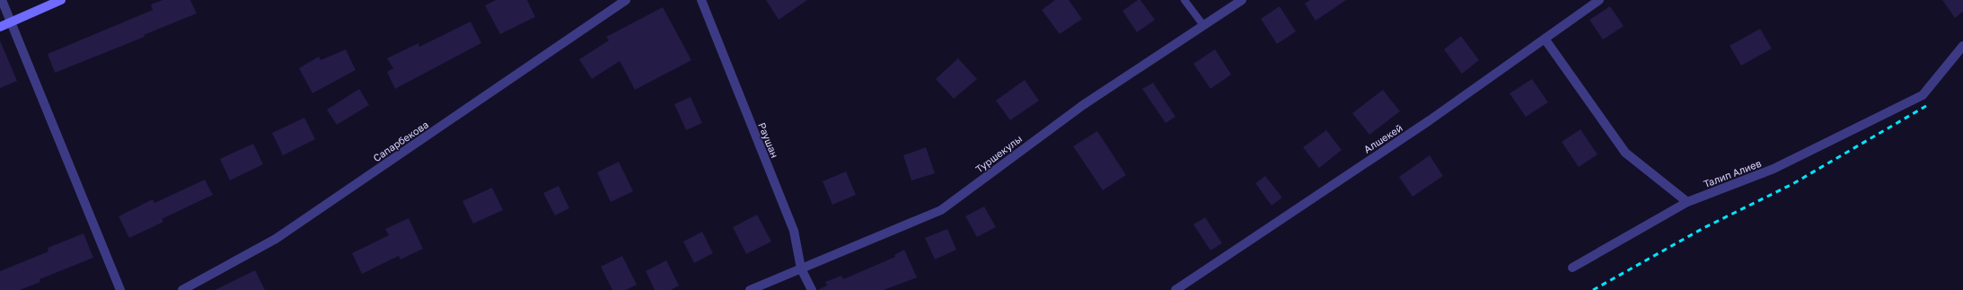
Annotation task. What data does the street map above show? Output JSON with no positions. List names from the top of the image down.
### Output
{
  "streets": {
    "street": [
      "Алшекей",
      "Раушан",
      "Сапарбекова",
      "Туршекулы",
      "Талип Алиев"
    ]
  },
  "crossings": [
    ["Раушан", "Туршекулы"]
  ]
}
